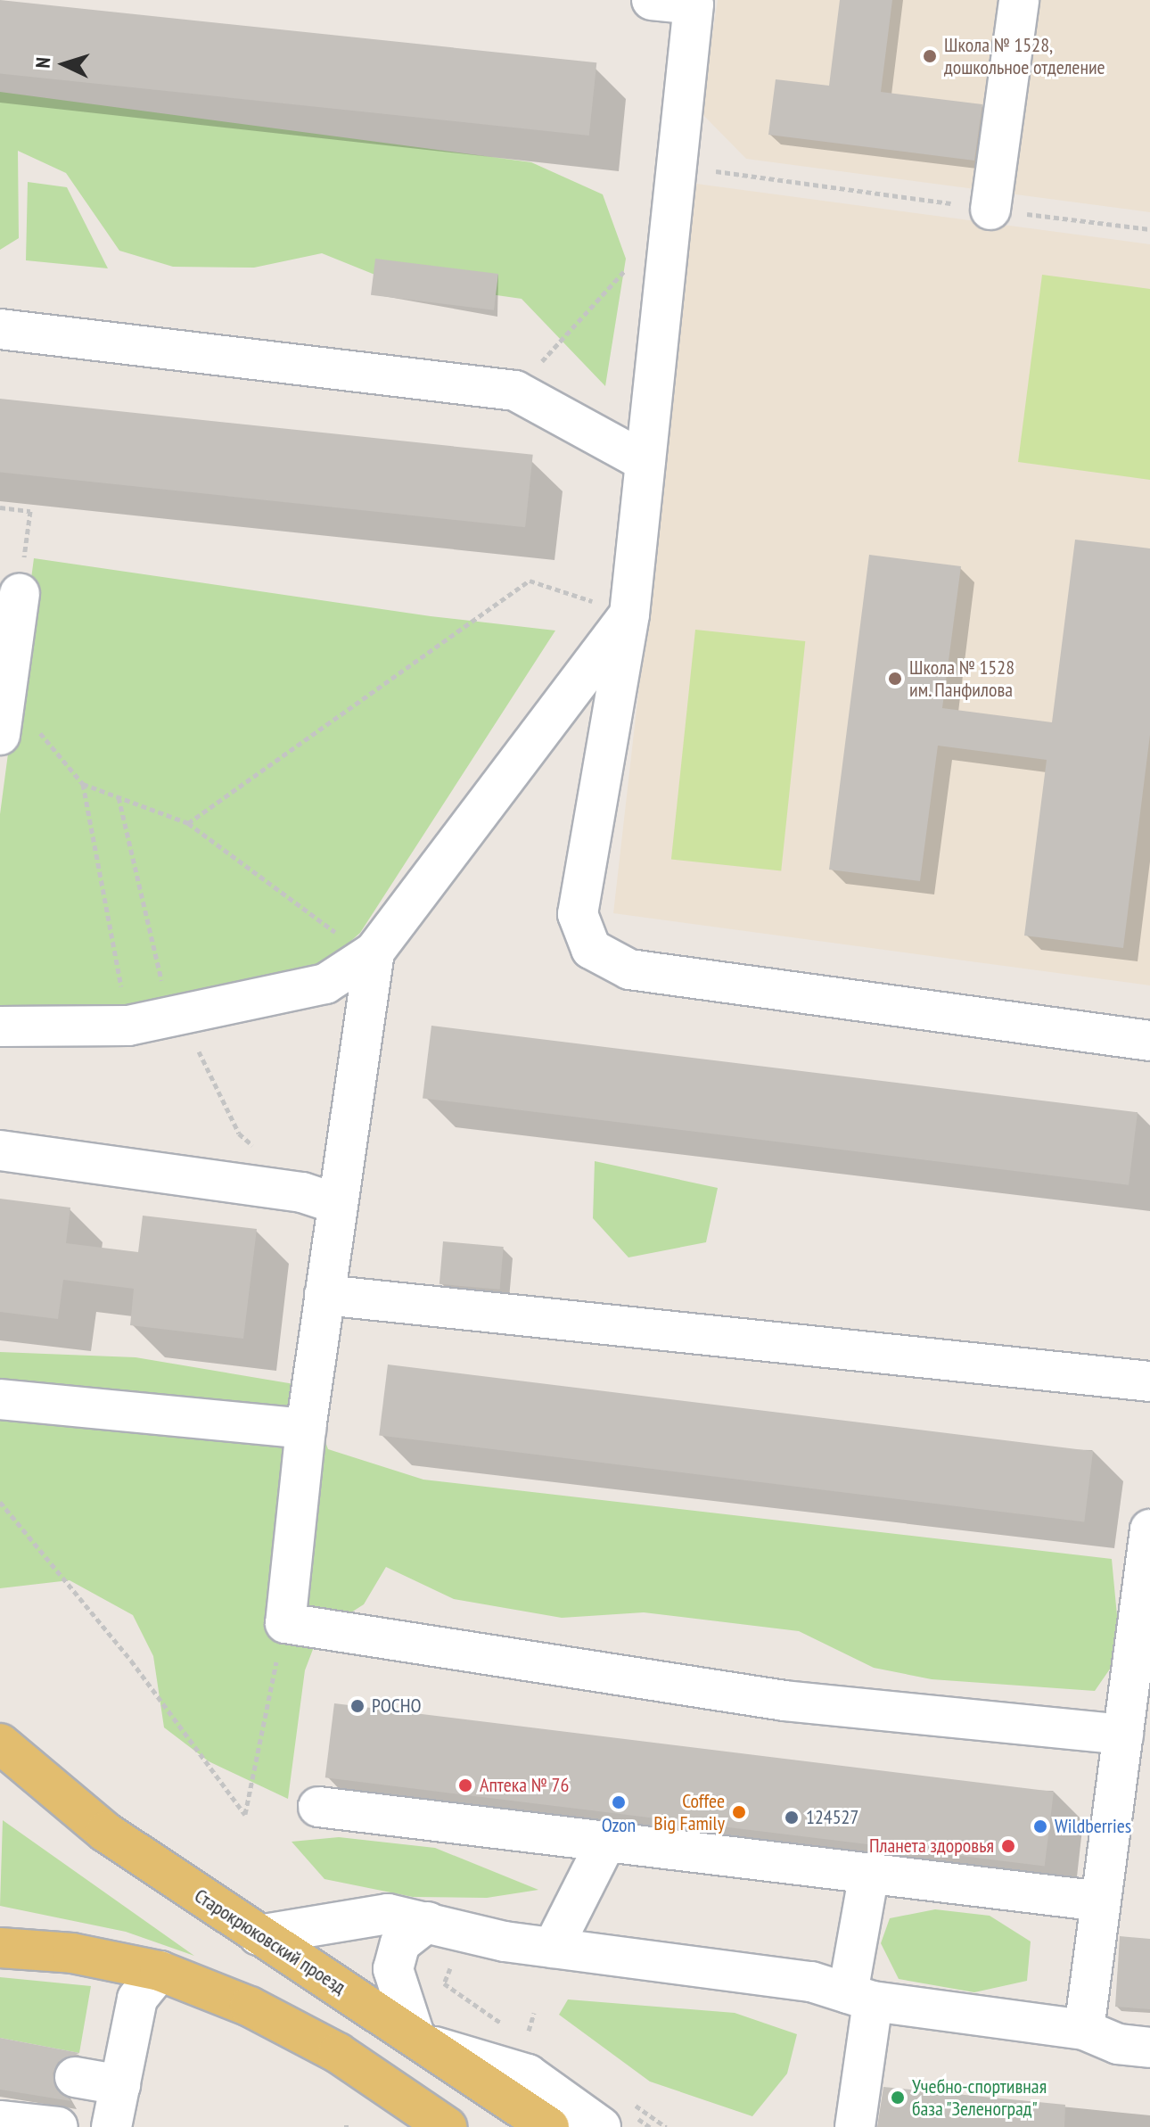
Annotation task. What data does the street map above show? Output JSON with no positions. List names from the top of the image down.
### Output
{
  "streets": {
    "main road": ["Старокрюковский проезд"]
  },
  "places": [
    "Школа № 1528, дошкольное отделение",
    "Школа № 1528 им. Панфилова",
    "РОСНО",
    "Аптека № 76",
    "Ozon",
    "Coffee Big Family",
    "124527",
    "Wildberries",
    "Планета здоровья",
    "Учебно-спортивная база \"Зеленоград\""
  ],
  "north": "left"
}
